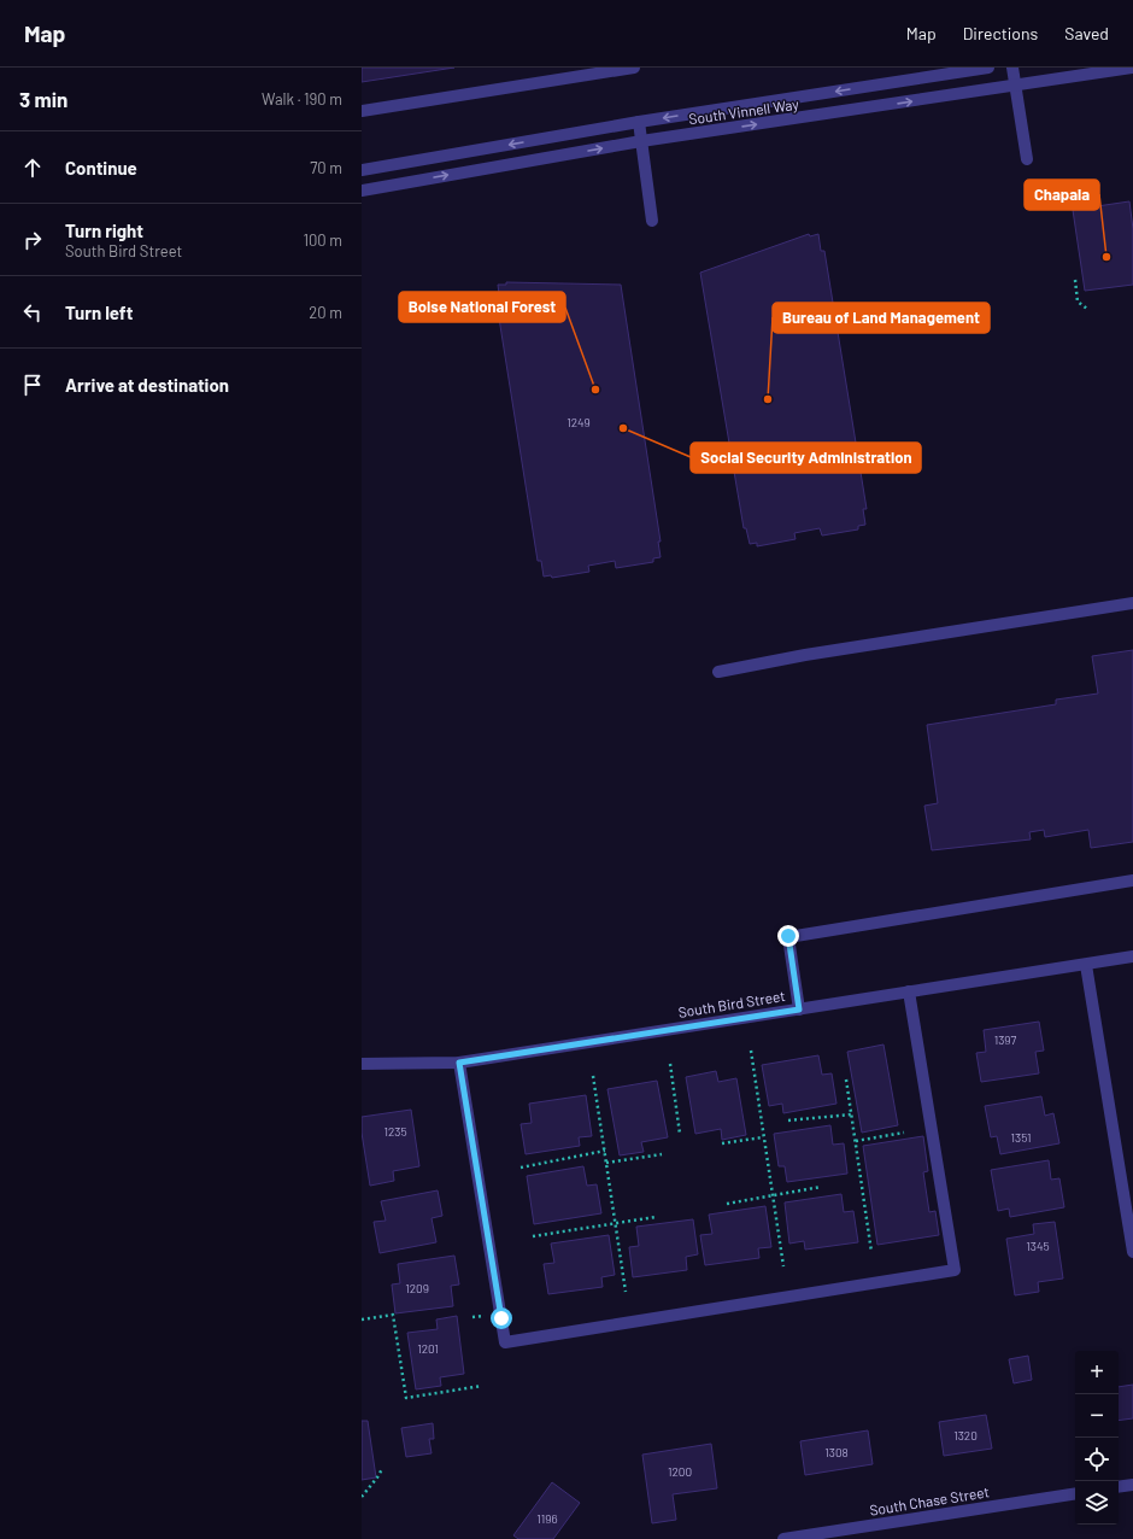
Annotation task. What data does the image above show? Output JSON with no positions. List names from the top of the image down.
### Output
{
  "streets": {
    "street": ["South Vinnell Way", "South Bird Street", "South Chase Street"]
  },
  "places": [
    "Chapala",
    "Boise National Forest",
    "Bureau of Land Management",
    "Social Security Administration"
  ],
  "house_numbers": [
    "1249",
    "1397",
    "1235",
    "1351",
    "1345",
    "1209",
    "1201",
    "1320",
    "1308",
    "1200",
    "1196"
  ],
  "page": {
    "header": "Map",
    "nav": ["Map", "Directions", "Saved"],
    "heading": ["3 min", "Walk · 190 m"],
    "list": [
      ["Continue", "70 m"],
      ["Turn right", "South Bird Street", "100 m"],
      ["Turn left", "20 m"],
      "Arrive at destination"
    ],
    "map_buttons": ["+", "−"]
  }
}
